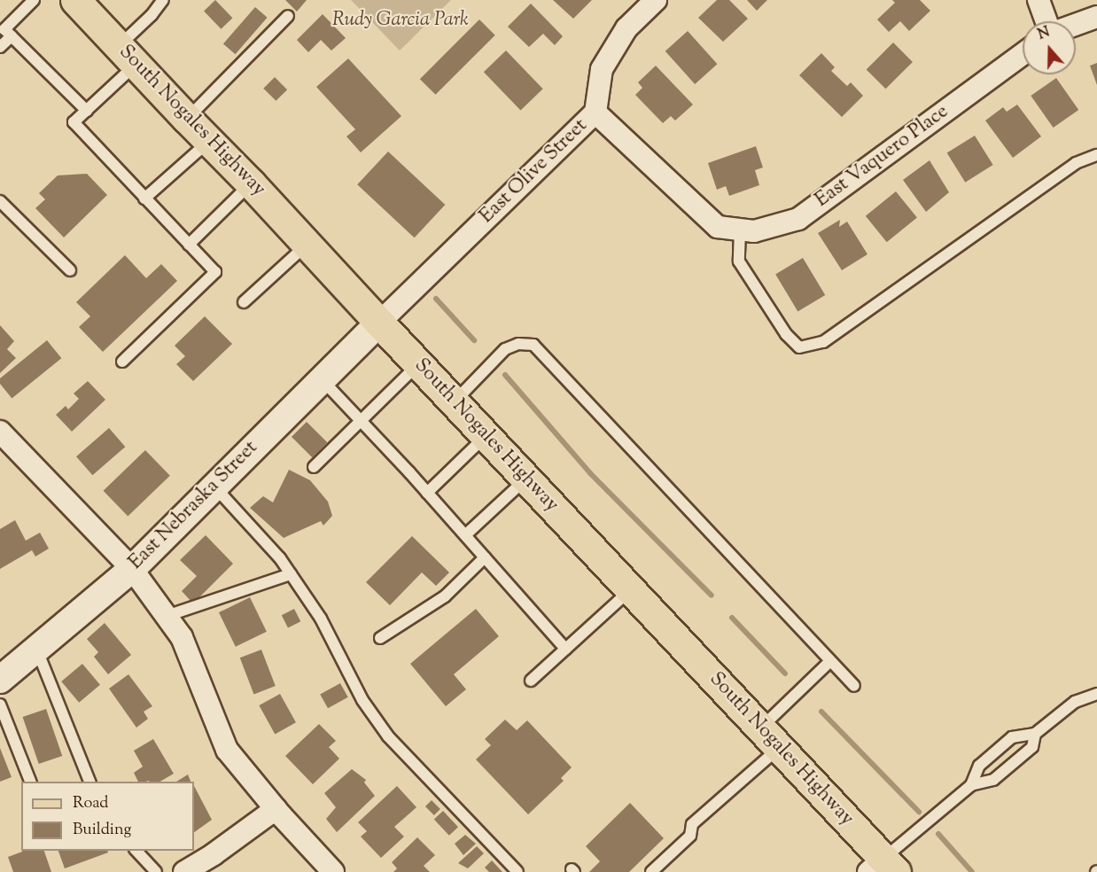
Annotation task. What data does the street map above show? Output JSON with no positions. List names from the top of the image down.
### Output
{
  "streets": {
    "main road": ["South Nogales Highway"],
    "street": ["East Vaquero Place", "East Olive Street", "East Nebraska Street"]
  },
  "crossings": [
    ["South Nogales Highway", "East Olive Street"],
    ["South Nogales Highway", "East Nebraska Street"],
    ["East Vaquero Place", "East Olive Street"],
    ["East Olive Street", "East Nebraska Street"]
  ],
  "parks": ["Rudy Garcia Park"],
  "legend": ["Road", "Building"],
  "north": "top"
}
